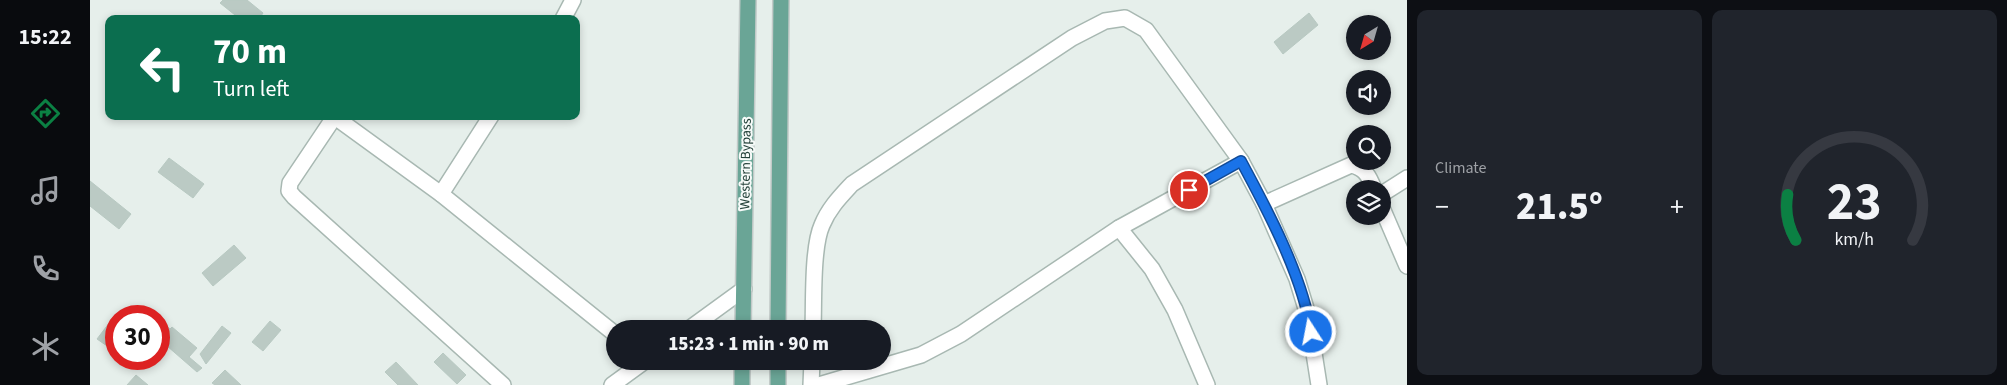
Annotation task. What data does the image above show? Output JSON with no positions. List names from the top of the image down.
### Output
{
  "streets": {
    "main road": ["Western Bypass"]
  },
  "north": "bottom left",
  "page": {
    "tabs": "15:22",
    "tile": "Climate",
    "turn": ["70 m", "Turn left"],
    "heat": ["−", "21.5°", "+"],
    "limit": "30",
    "trip": "15:23 · 1 min · 90 m",
    "gauge": ["23", "km/h"]
  }
}
